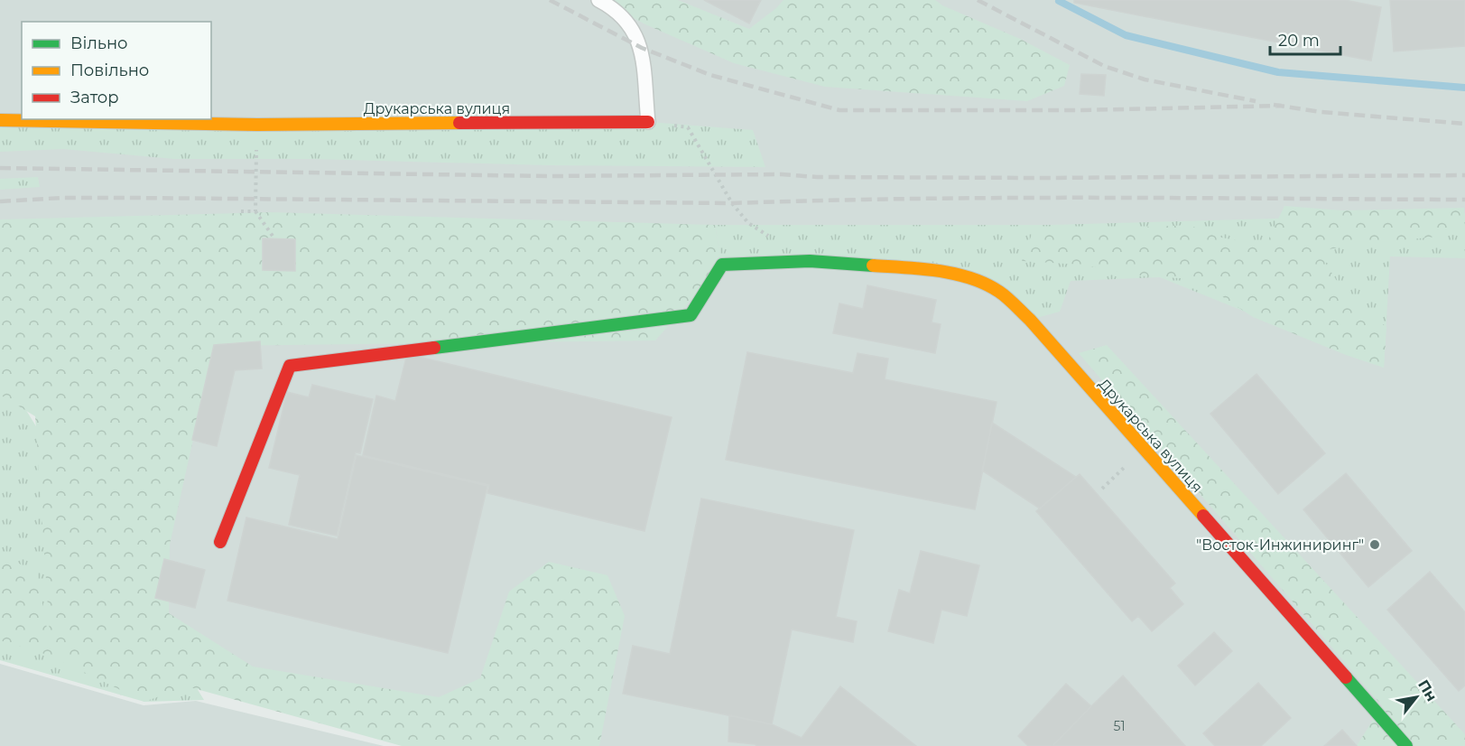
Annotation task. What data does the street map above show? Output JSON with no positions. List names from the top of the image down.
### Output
{
  "streets": {
    "street": ["Друкарська вулиця"]
  },
  "places": ["\"Восток-Инжиниринг\""],
  "house_numbers": ["51"],
  "legend": ["Вільно", "Повільно", "Затор"],
  "scale_bar": "20 m",
  "north": "top right"
}
